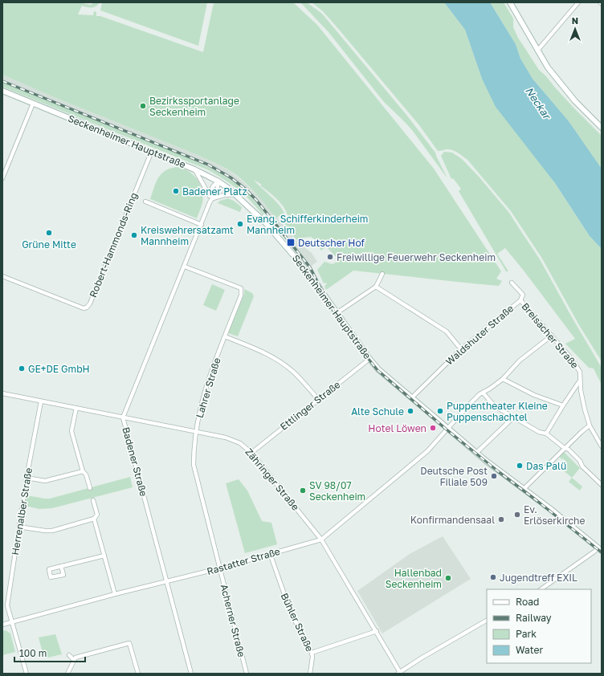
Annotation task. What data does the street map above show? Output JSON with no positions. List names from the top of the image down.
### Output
{
  "streets": {
    "main road": ["Seckenheimer Hauptstraße"],
    "street": [
      "Robert-Hammonds-Ring",
      "Waldshuter Straße",
      "Breisacher Straße",
      "Lahrer Straße",
      "Ettlinger Straße",
      "Badener Straße",
      "Zähringer Straße",
      "Herrenalber Straße",
      "Rastatter Straße",
      "Acherner Straße",
      "Bühler Straße"
    ]
  },
  "crossings": [
    ["Seckenheimer Hauptstraße", "Robert-Hammonds-Ring"],
    ["Seckenheimer Hauptstraße", "Waldshuter Straße"],
    ["Seckenheimer Hauptstraße", "Ettlinger Straße"],
    ["Seckenheimer Hauptstraße", "Badener Straße"],
    ["Seckenheimer Hauptstraße", "Rastatter Straße"],
    ["Waldshuter Straße", "Breisacher Straße"],
    ["Breisacher Straße", "Rastatter Straße"],
    ["Lahrer Straße", "Badener Straße"],
    ["Lahrer Straße", "Zähringer Straße"],
    ["Lahrer Straße", "Rastatter Straße"],
    ["Lahrer Straße", "Acherner Straße"],
    ["Ettlinger Straße", "Zähringer Straße"],
    ["Badener Straße", "Zähringer Straße"],
    ["Badener Straße", "Rastatter Straße"],
    ["Zähringer Straße", "Herrenalber Straße"],
    ["Zähringer Straße", "Rastatter Straße"],
    ["Herrenalber Straße", "Rastatter Straße"],
    ["Rastatter Straße", "Acherner Straße"],
    ["Rastatter Straße", "Bühler Straße"]
  ],
  "water": ["Neckar"],
  "places": {
    "other": [
      "Bezirkssportanlage Seckenheim",
      "Badener Platz",
      "Evang. Schifferkinderheim Mannheim",
      "Grüne Mitte",
      "Kreiswehrersatzamt Mannheim",
      "Freiwillige Feuerwehr Seckenheim",
      "GE+DE GmbH",
      "Alte Schule",
      "Puppentheater Kleine Puppenschachtel",
      "Hotel Löwen",
      "Das Palü",
      "Deutsche Post Filiale 509",
      "SV 98/07 Seckenheim",
      "Ev. Erlöserkirche",
      "Konfirmandensaal",
      "Jugendtreff EXIL",
      "Hallenbad Seckenheim"
    ],
    "transit": ["Deutscher Hof"]
  },
  "legend": [
    "Road",
    "Railway",
    "Park",
    "Water"
  ],
  "scale_bar": "100 m",
  "north": "top"
}
